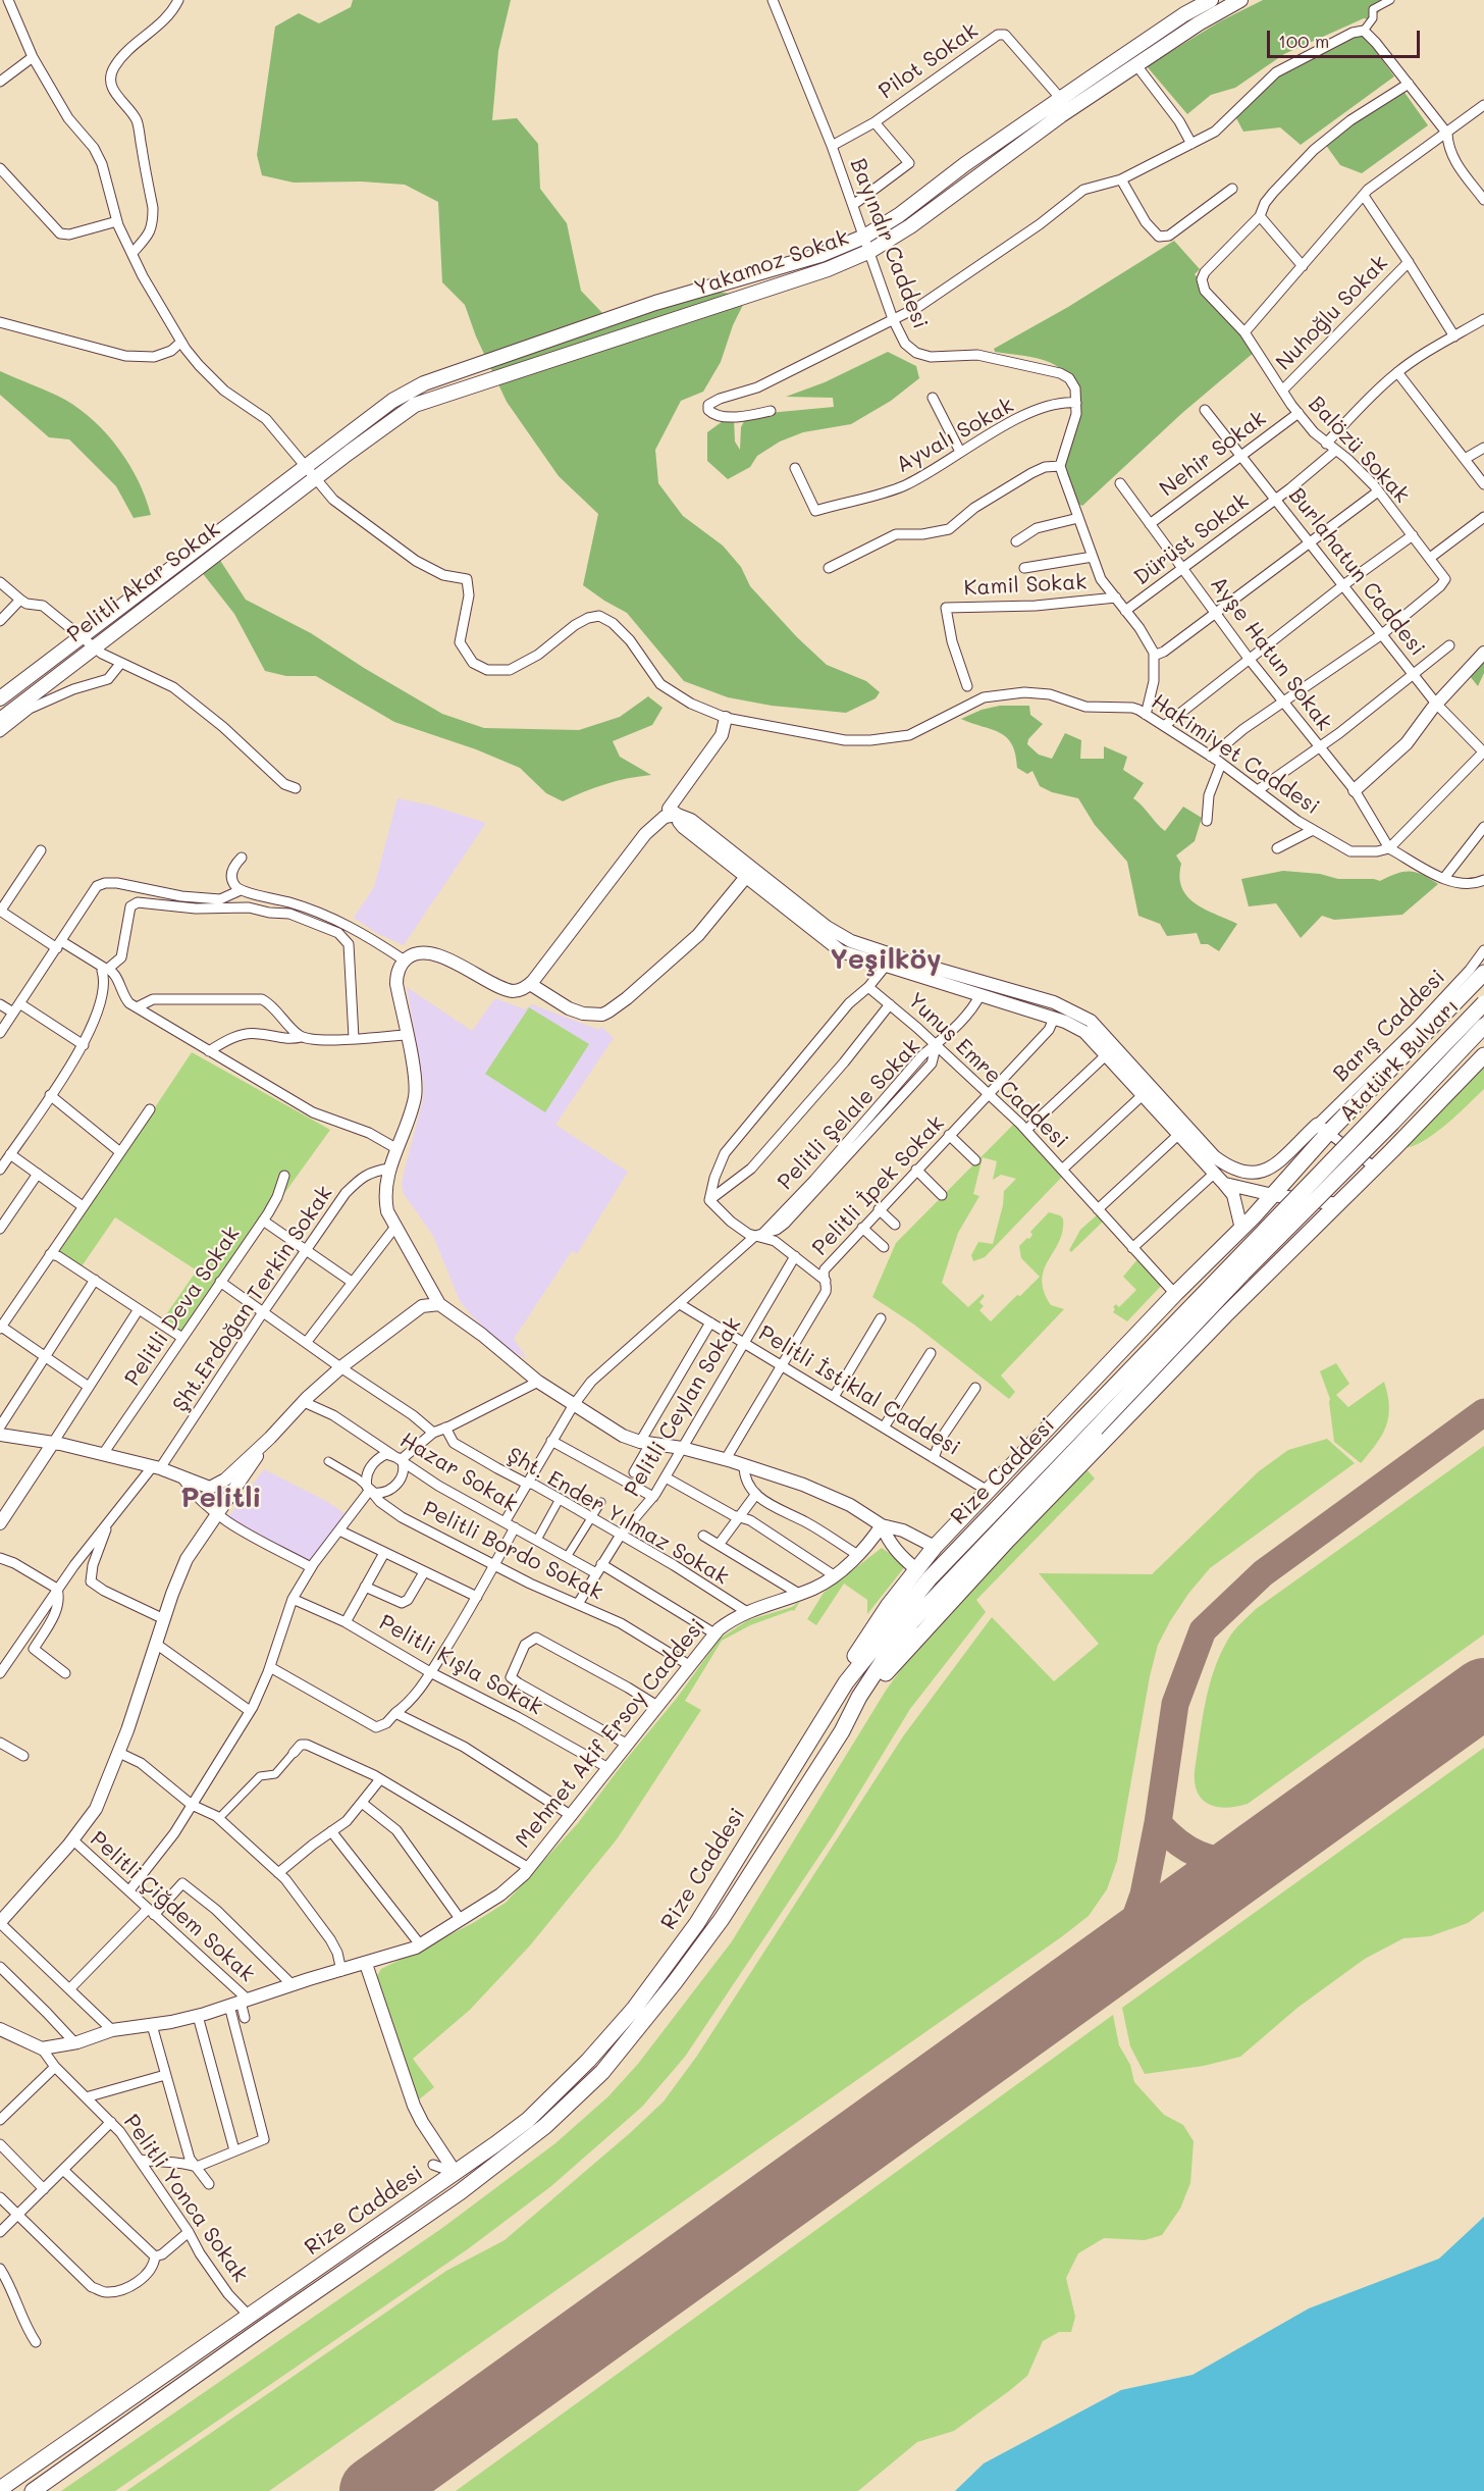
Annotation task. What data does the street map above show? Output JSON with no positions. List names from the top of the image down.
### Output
{
  "streets": {
    "highway": ["Atatürk Bulvarı", "Rize Caddesi"],
    "main road": ["Yakamoz Sokak", "Pelitli Akar Sokak"],
    "street": [
      "Pilot Sokak",
      "Bayındır Caddesi",
      "Nuhoğlu Sokak",
      "Ayvalı Sokak",
      "Balözü Sokak",
      "Nehir Sokak",
      "Dürüst Sokak",
      "Burlahatun Caddesi",
      "Kamil Sokak",
      "Ayşe Hatun Sokak",
      "Hakimiyet Caddesi",
      "Barış Caddesi",
      "Yunus Emre Caddesi",
      "Pelitli Şelale Sokak",
      "Pelitli İpek Sokak",
      "Şht.Erdoğan Terkin Sokak",
      "Pelitli Deva Sokak",
      "Pelitli İstiklal Caddesi",
      "Pelitli Ceylan Sokak",
      "Hazar Sokak",
      "Şht. Ender Yılmaz Sokak",
      "Pelitli Bordo Sokak",
      "Pelitli Kışla Sokak",
      "Mehmet Akif Ersoy Caddesi",
      "Pelitli Çiğdem Sokak",
      "Pelitli Yonca Sokak"
    ]
  },
  "crossings": [
    ["Pilot Sokak", "Bayındır Caddesi"],
    ["Pilot Sokak", "Yakamoz Sokak"],
    ["Bayındır Caddesi", "Yakamoz Sokak"],
    ["Bayındır Caddesi", "Ayvalı Sokak"],
    ["Yakamoz Sokak", "Pelitli Akar Sokak"],
    ["Yakamoz Sokak", "Hakimiyet Caddesi"],
    ["Nuhoğlu Sokak", "Balözü Sokak"],
    ["Balözü Sokak", "Nehir Sokak"],
    ["Balözü Sokak", "Dürüst Sokak"],
    ["Balözü Sokak", "Burlahatun Caddesi"],
    ["Nehir Sokak", "Burlahatun Caddesi"],
    ["Nehir Sokak", "Ayşe Hatun Sokak"],
    ["Dürüst Sokak", "Burlahatun Caddesi"],
    ["Dürüst Sokak", "Ayşe Hatun Sokak"],
    ["Pelitli Akar Sokak", "Hakimiyet Caddesi"],
    ["Ayşe Hatun Sokak", "Hakimiyet Caddesi"],
    ["Atatürk Bulvarı", "Rize Caddesi"],
    ["Yunus Emre Caddesi", "Pelitli Şelale Sokak"],
    ["Yunus Emre Caddesi", "Pelitli İpek Sokak"],
    ["Pelitli Şelale Sokak", "Pelitli İstiklal Caddesi"],
    ["Pelitli Şelale Sokak", "Hazar Sokak"],
    ["Pelitli Şelale Sokak", "Şht. Ender Yılmaz Sokak"],
    ["Pelitli İpek Sokak", "Pelitli İstiklal Caddesi"],
    ["Pelitli İstiklal Caddesi", "Pelitli Ceylan Sokak"],
    ["Pelitli Ceylan Sokak", "Hazar Sokak"],
    ["Pelitli Ceylan Sokak", "Şht. Ender Yılmaz Sokak"],
    ["Pelitli Ceylan Sokak", "Pelitli Bordo Sokak"],
    ["Rize Caddesi", "Pelitli Yonca Sokak"],
    ["Hazar Sokak", "Pelitli Bordo Sokak"],
    ["Hazar Sokak", "Mehmet Akif Ersoy Caddesi"],
    ["Şht. Ender Yılmaz Sokak", "Mehmet Akif Ersoy Caddesi"],
    ["Pelitli Bordo Sokak", "Mehmet Akif Ersoy Caddesi"],
    ["Pelitli Kışla Sokak", "Mehmet Akif Ersoy Caddesi"],
    ["Mehmet Akif Ersoy Caddesi", "Pelitli Çiğdem Sokak"],
    ["Mehmet Akif Ersoy Caddesi", "Pelitli Yonca Sokak"]
  ],
  "districts": ["Yeşilköy", "Pelitli"],
  "scale_bar": "100 m"
}
